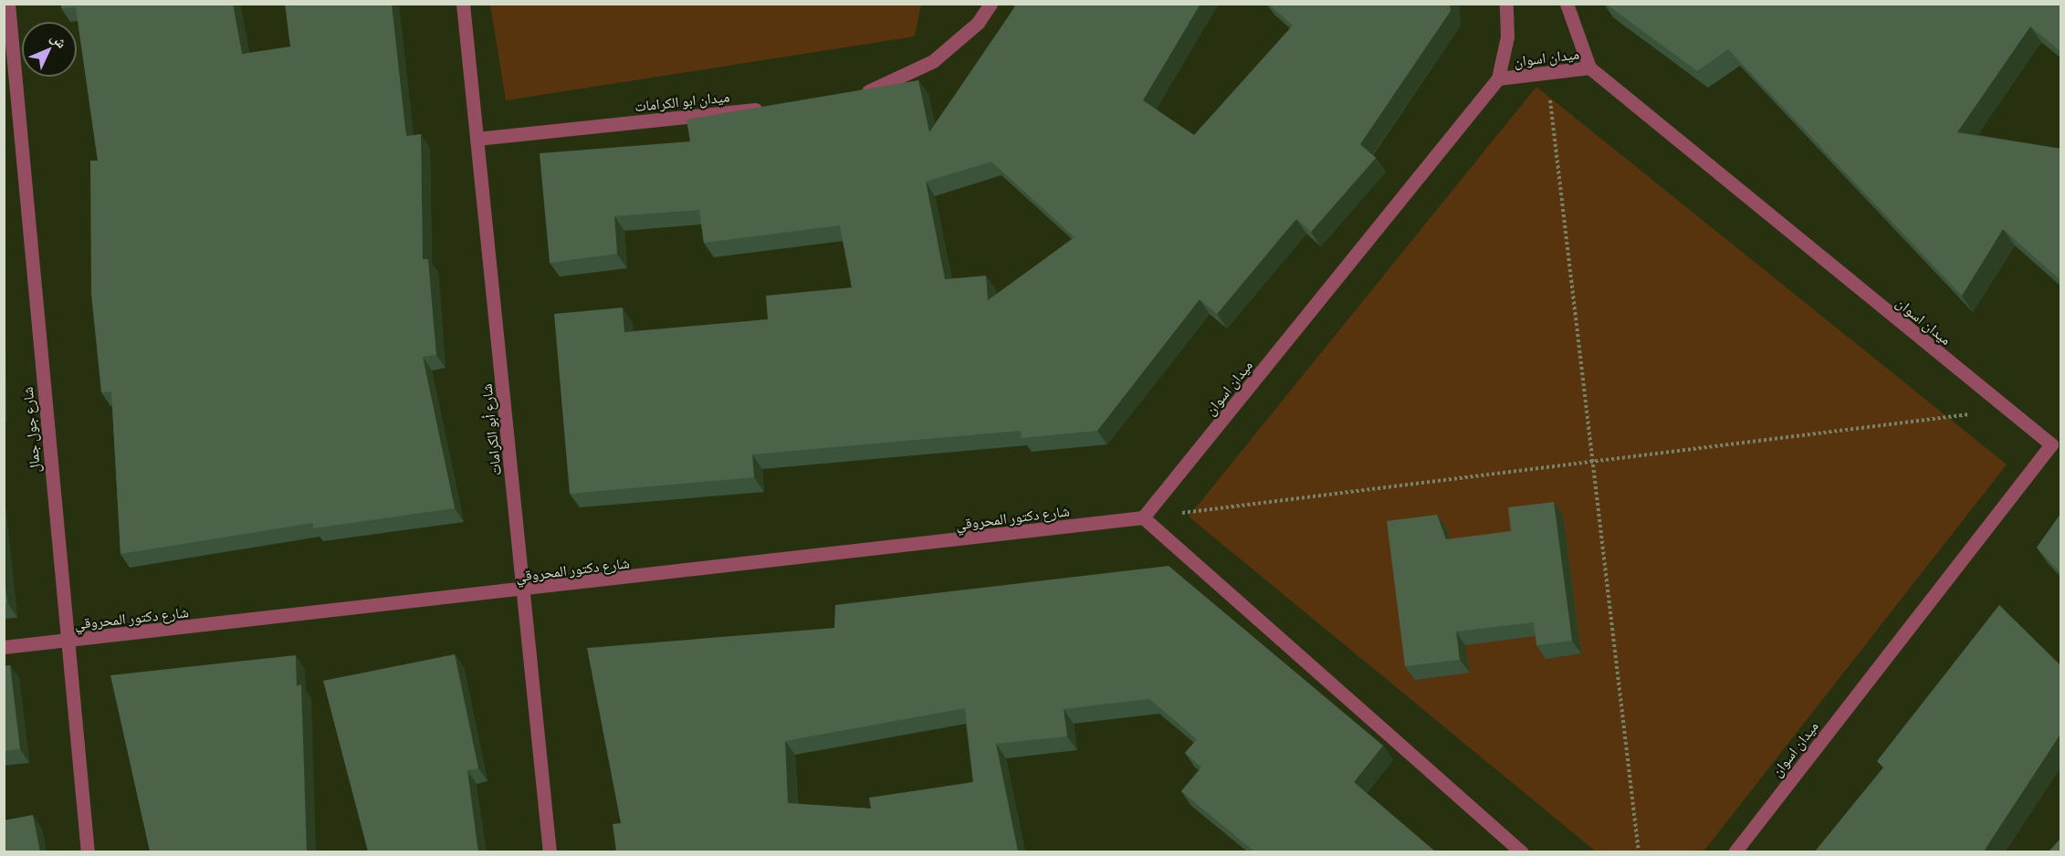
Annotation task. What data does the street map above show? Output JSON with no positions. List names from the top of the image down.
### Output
{
  "streets": {
    "street": [
      "ميدان اسوان",
      "ميدان ابو الكرامات",
      "شارع جول جمال",
      "شارع أبو الكرامات",
      "شارع دكتور المحروقي"
    ]
  },
  "crossings": [
    ["ميدان اسوان", "شارع دكتور المحروقي"],
    ["ميدان ابو الكرامات", "شارع أبو الكرامات"],
    ["شارع جول جمال", "شارع دكتور المحروقي"],
    ["شارع أبو الكرامات", "شارع دكتور المحروقي"]
  ],
  "north": "top right"
}
